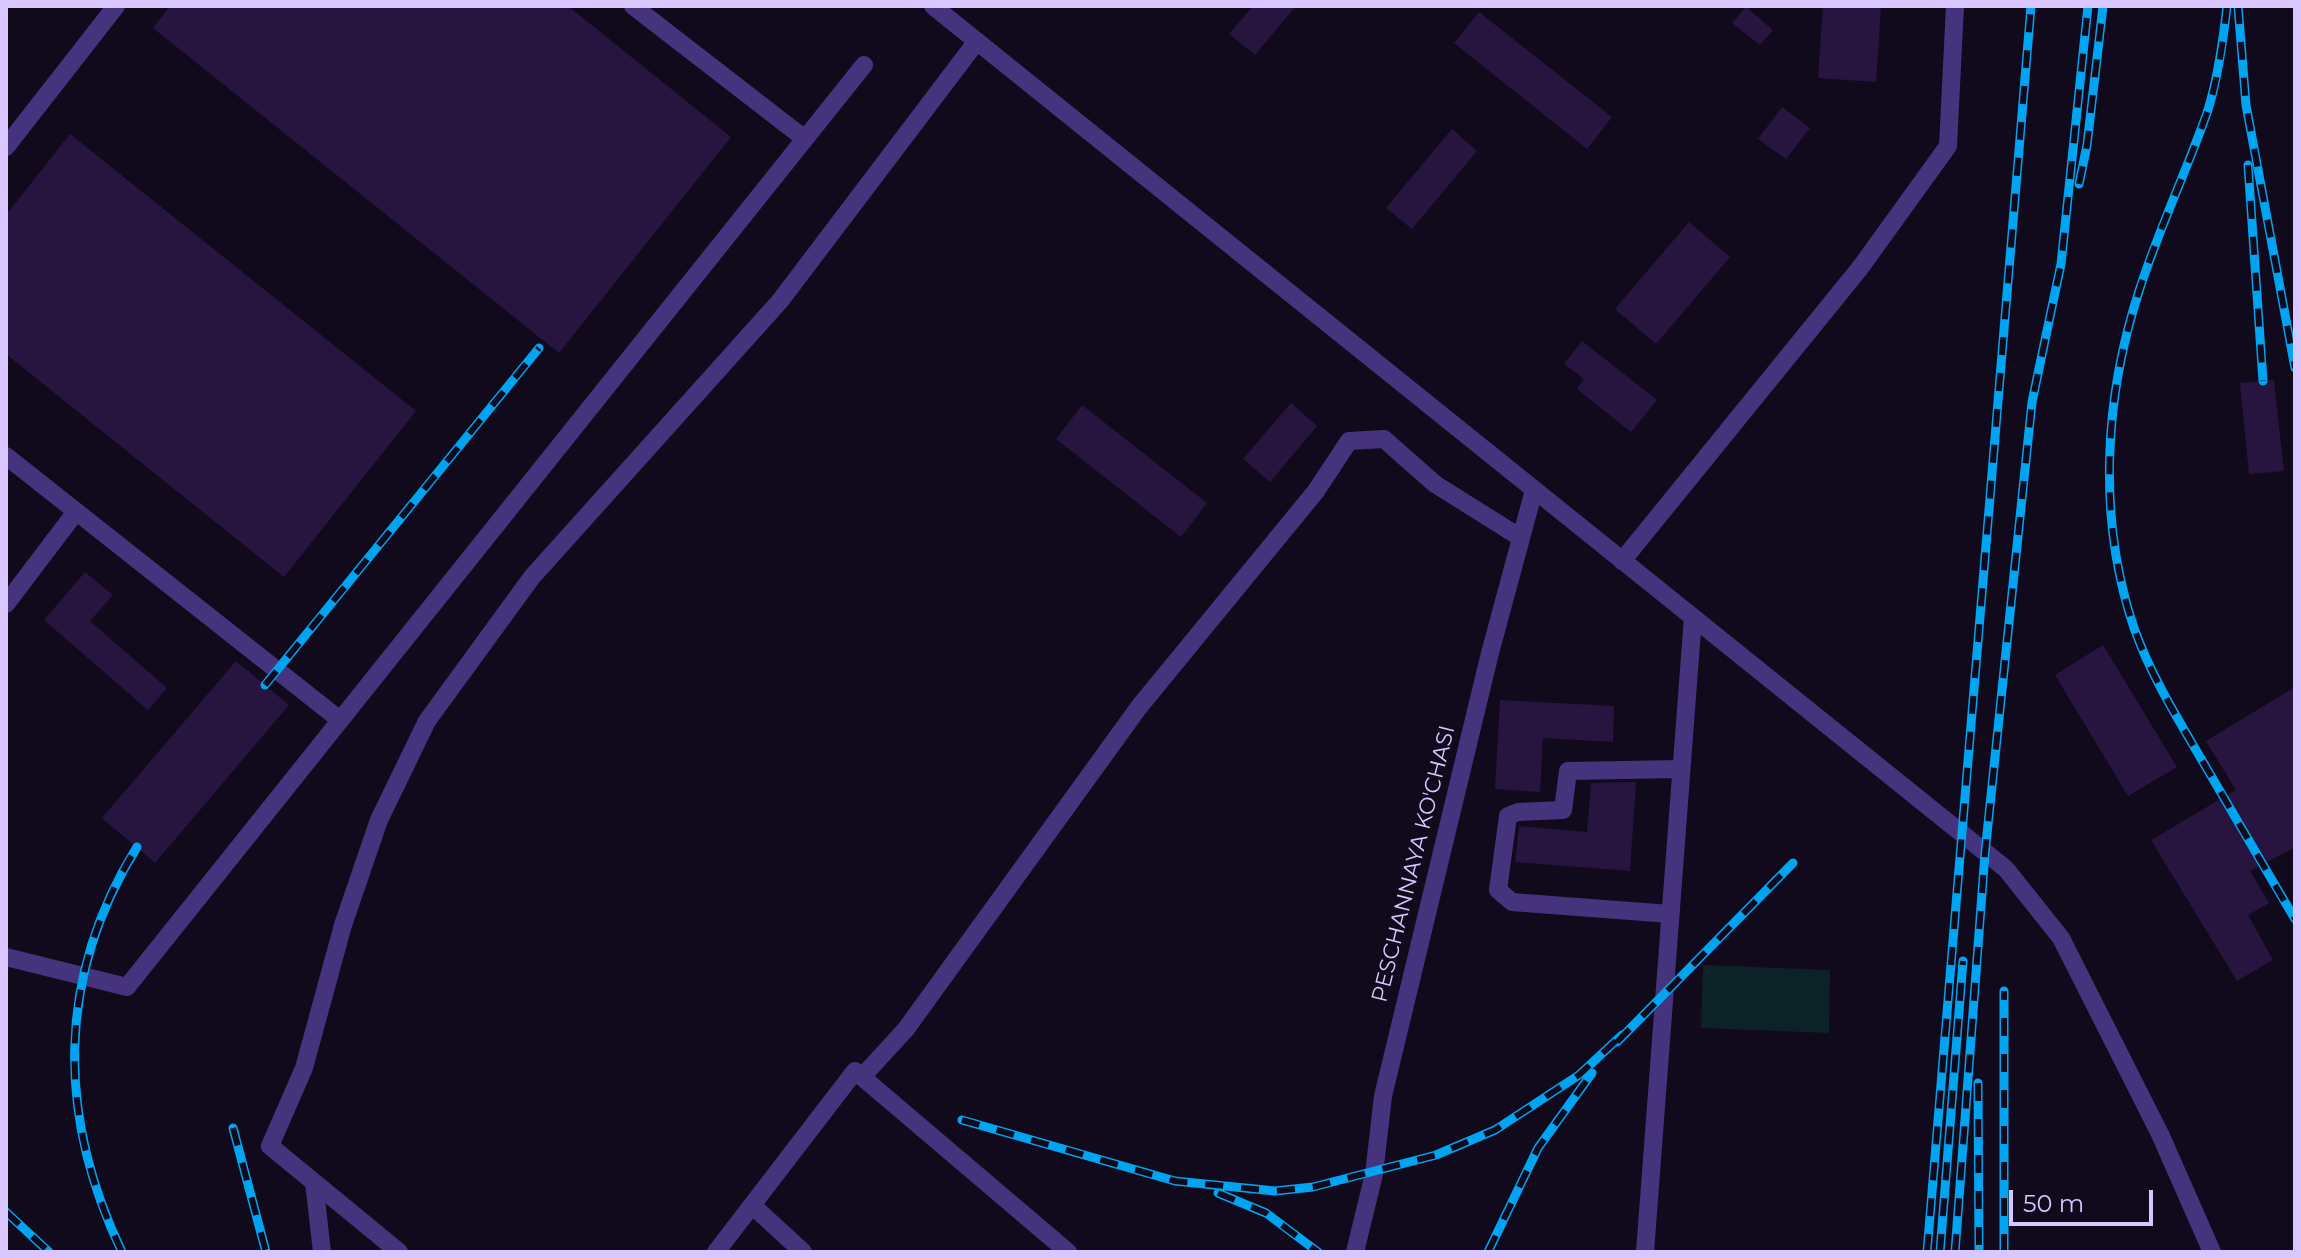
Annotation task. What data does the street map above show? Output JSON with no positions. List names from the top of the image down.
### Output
{
  "streets": {
    "street": ["PESCHANNAYA KO'CHASI"]
  },
  "scale_bar": "50 m"
}
